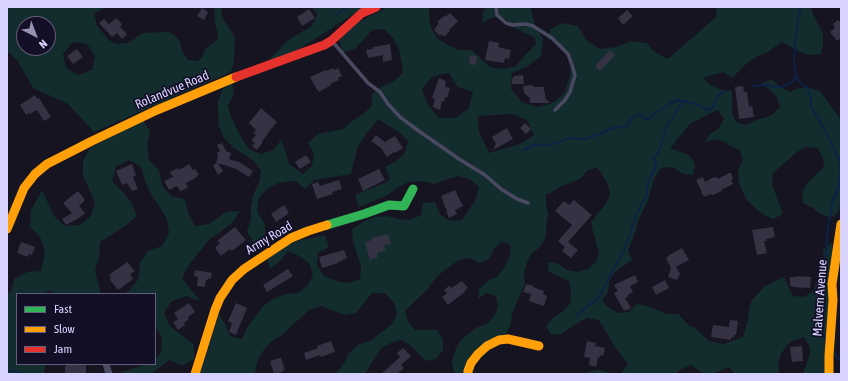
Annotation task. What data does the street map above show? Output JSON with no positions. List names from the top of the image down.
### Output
{
  "streets": {
    "street": ["Rolandvue Road", "Army Road", "Malvern Avenue"]
  },
  "legend": ["Fast", "Slow", "Jam"],
  "north": "bottom right"
}
